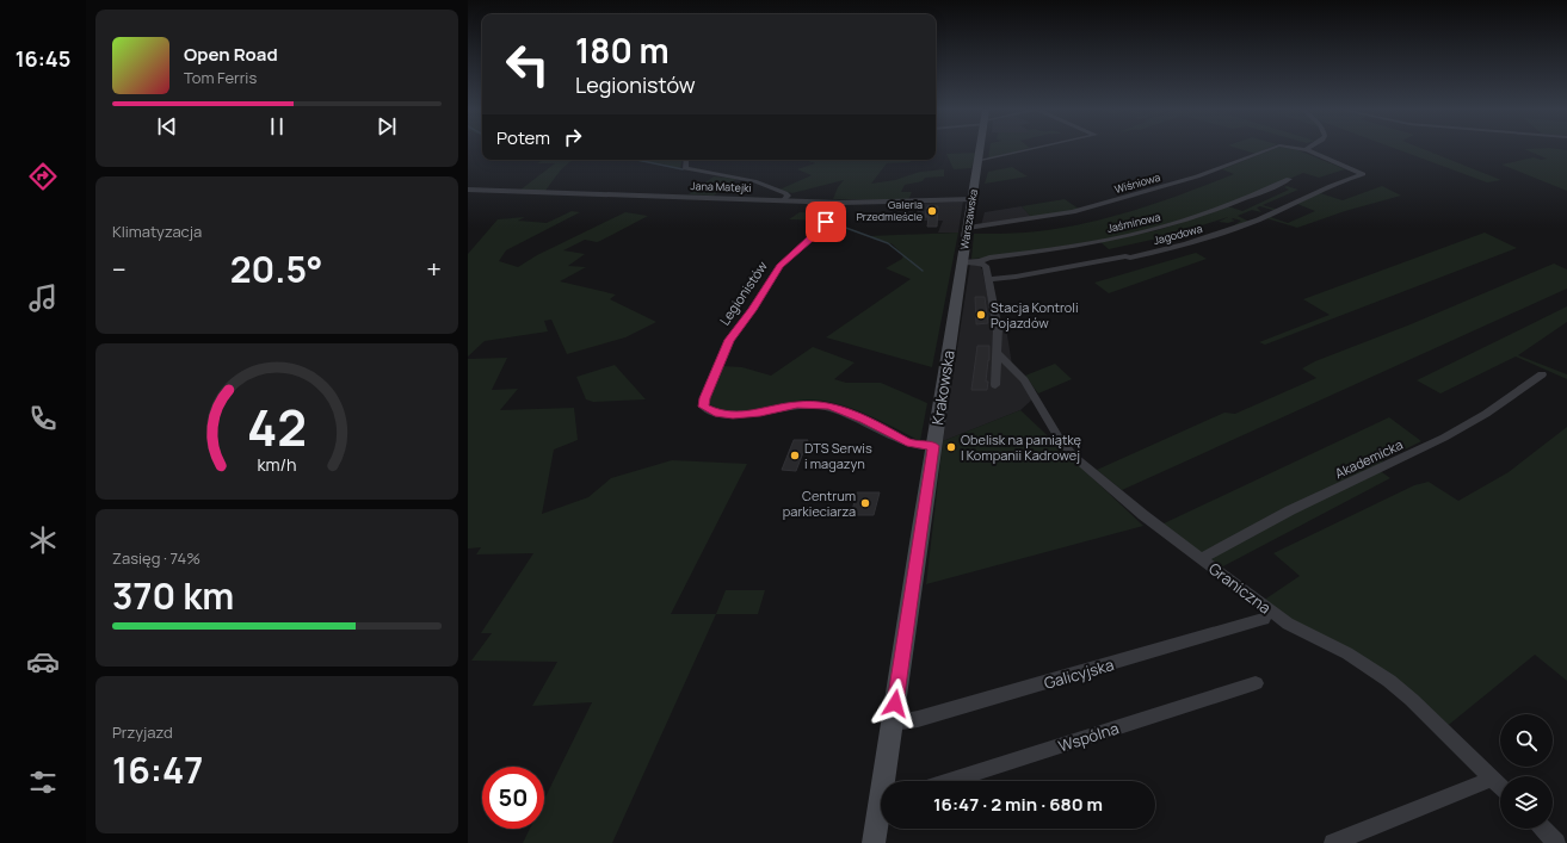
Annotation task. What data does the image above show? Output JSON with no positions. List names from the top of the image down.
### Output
{
  "streets": {
    "main road": ["Warszawska", "Krakowska"],
    "street": [
      "Wiśniowa",
      "Jana Matejki",
      "Jaśminowa",
      "Jagodowa",
      "Legionistów",
      "Akademicka",
      "Graniczna",
      "Galicyjska",
      "Wspólna"
    ]
  },
  "crossings": [
    ["Wiśniowa", "Warszawska"],
    ["Wiśniowa", "Jagodowa"],
    ["Jana Matejki", "Warszawska"],
    ["Jana Matejki", "Legionistów"],
    ["Warszawska", "Krakowska"],
    ["Legionistów", "Krakowska"],
    ["Krakowska", "Galicyjska"],
    ["Akademicka", "Graniczna"]
  ],
  "places": [
    "Galeria Przedmieście",
    "Stacja Kontroli Pojazdów",
    "Obelisk na pamiątkę I Kompanii Kadrowej",
    "DTS Serwis i magazyn",
    "Centrum parkieciarza"
  ],
  "page": {
    "tabs": "16:45",
    "turn": ["180 m", "Legionistów"],
    "song": ["Open Road", "Tom Ferris"],
    "then": "Potem",
    "tile": [
      "Klimatyzacja",
      ["Zasięg · 74%", "370 km"],
      ["Przyjazd", "16:47"]
    ],
    "heat": ["−", "20.5°", "+"],
    "limit": "50",
    "trip": "16:47 · 2 min · 680 m",
    "gauge": ["42", "km/h"]
  }
}
